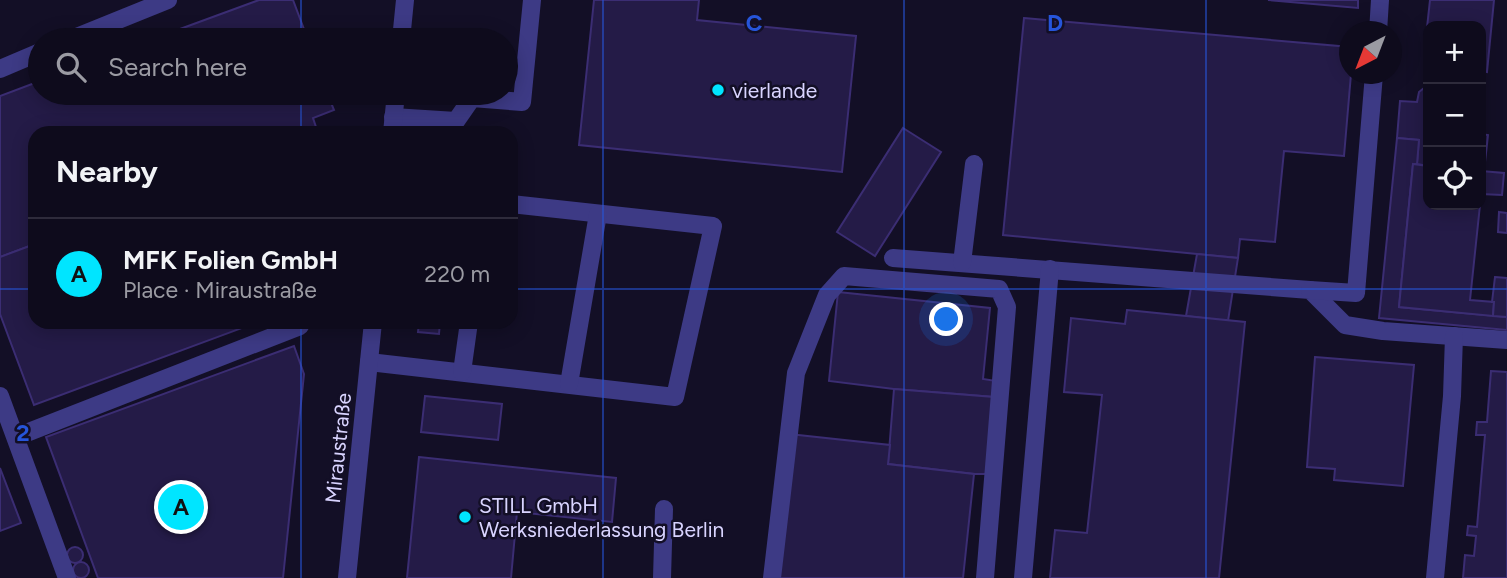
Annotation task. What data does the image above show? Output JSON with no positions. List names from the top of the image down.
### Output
{
  "streets": {
    "street": ["Miraustraße"]
  },
  "places": ["vierlande", "STILL GmbH Werksniederlassung Berlin"],
  "north": "bottom left",
  "page": {
    "map_buttons": ["+", "−"],
    "search": "Search here",
    "heading": "Nearby",
    "list": [
      {
        "mark": "A",
        "name": "MFK Folien GmbH",
        "note": "Place · Miraustraße",
        "value": "220 m"
      }
    ],
    "pins": "A"
  },
  "grid": {
    "columns": ["C", "D"],
    "rows": ["2"]
  }
}
